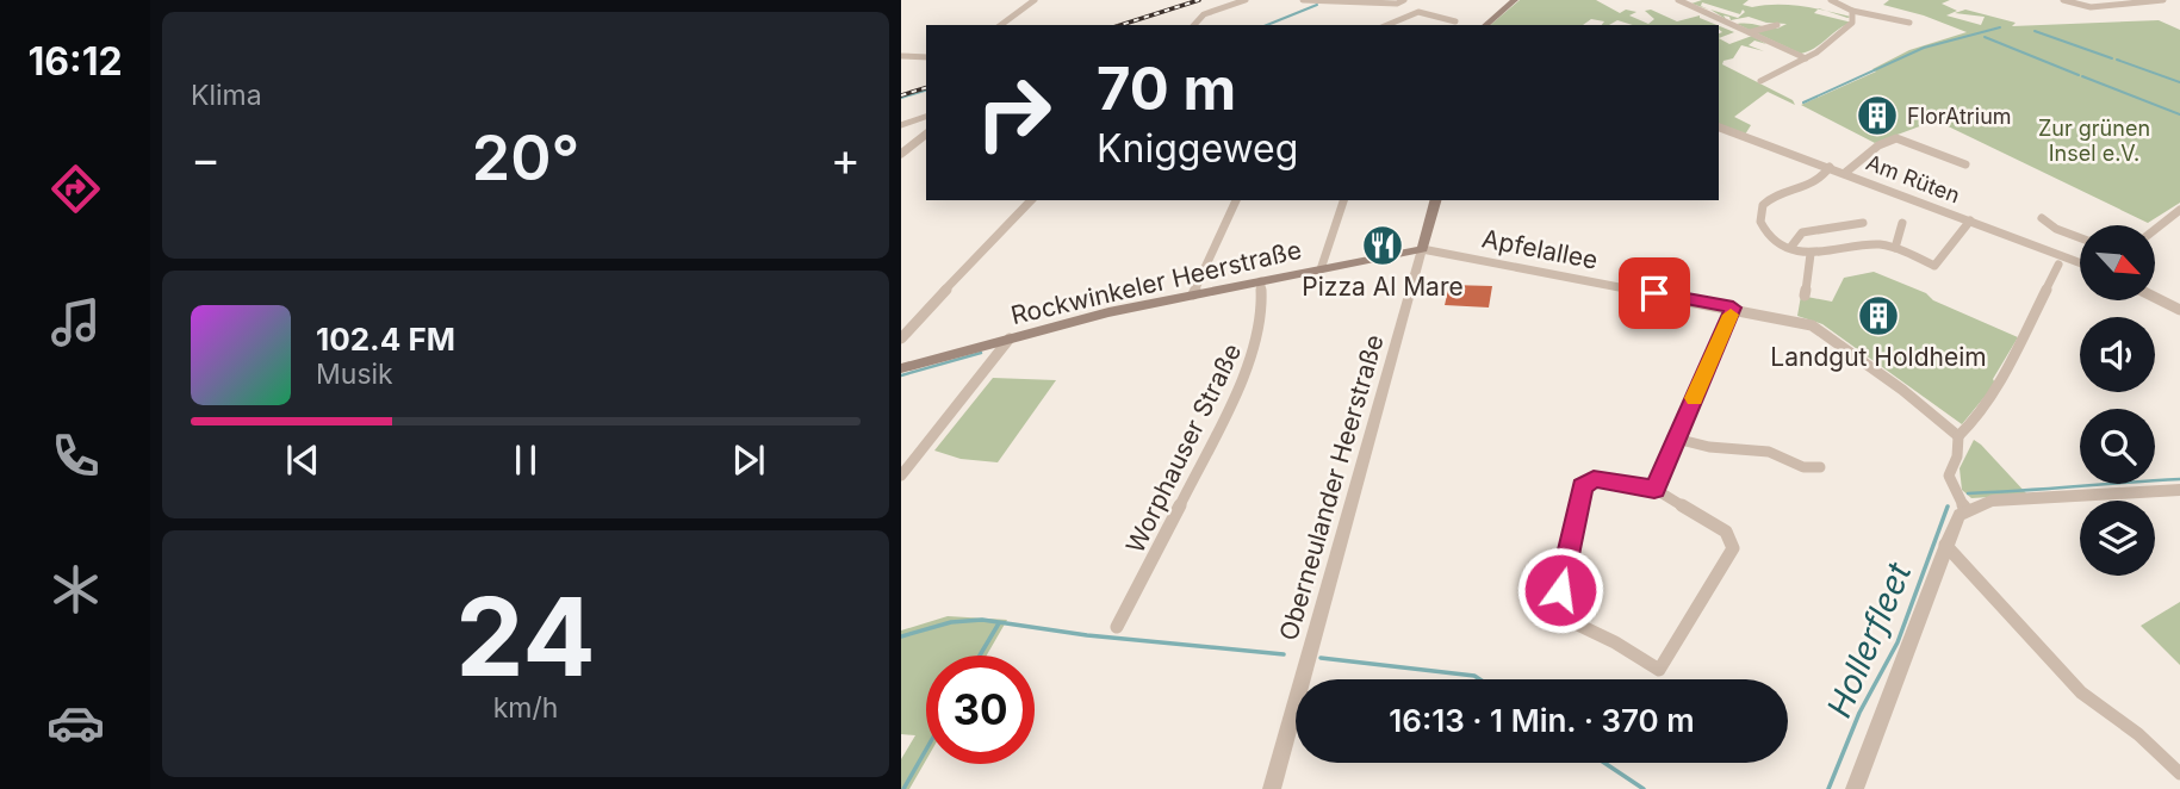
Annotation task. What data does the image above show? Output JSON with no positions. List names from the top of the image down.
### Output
{
  "streets": {
    "main road": ["Rockwinkeler Heerstraße", "Oberneulander Heerstraße"],
    "street": ["Am Rüten", "Apfelallee", "Worphauser Straße"]
  },
  "crossings": [
    ["Apfelallee", "Rockwinkeler Heerstraße"],
    ["Apfelallee", "Oberneulander Heerstraße"],
    ["Rockwinkeler Heerstraße", "Worphauser Straße"],
    ["Rockwinkeler Heerstraße", "Oberneulander Heerstraße"]
  ],
  "water": ["Hollerfleet"],
  "parks": ["Zur grünen Insel e.V."],
  "places": {
    "building": ["FlorAtrium", "Landgut Holdheim"],
    "restaurant": ["Pizza Al Mare"]
  },
  "north": "bottom right",
  "page": {
    "tabs": "16:12",
    "tile": [
      "Klima",
      ["24", "km/h"]
    ],
    "turn": ["70 m", "Kniggeweg"],
    "heat": ["−", "20°", "+"],
    "song": ["102.4 FM", "Musik"],
    "limit": "30",
    "trip": "16:13 · 1 Min. · 370 m"
  }
}
